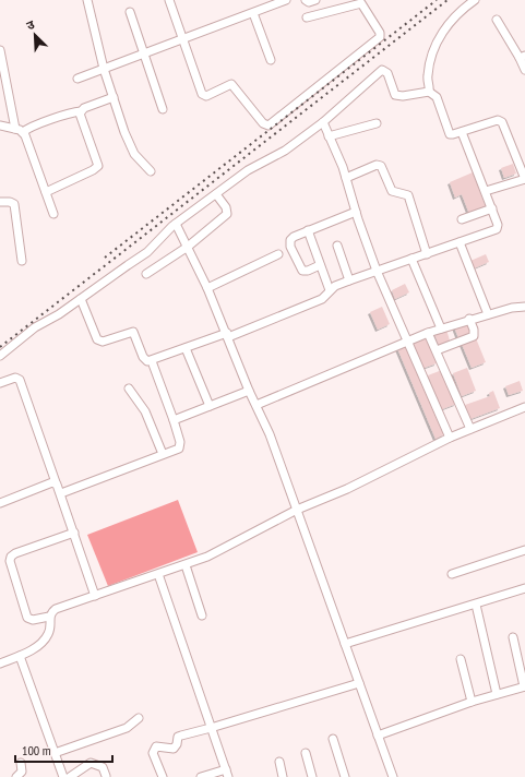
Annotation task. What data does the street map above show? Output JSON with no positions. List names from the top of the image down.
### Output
{
  "scale_bar": "100 m",
  "north": "top left"
}
